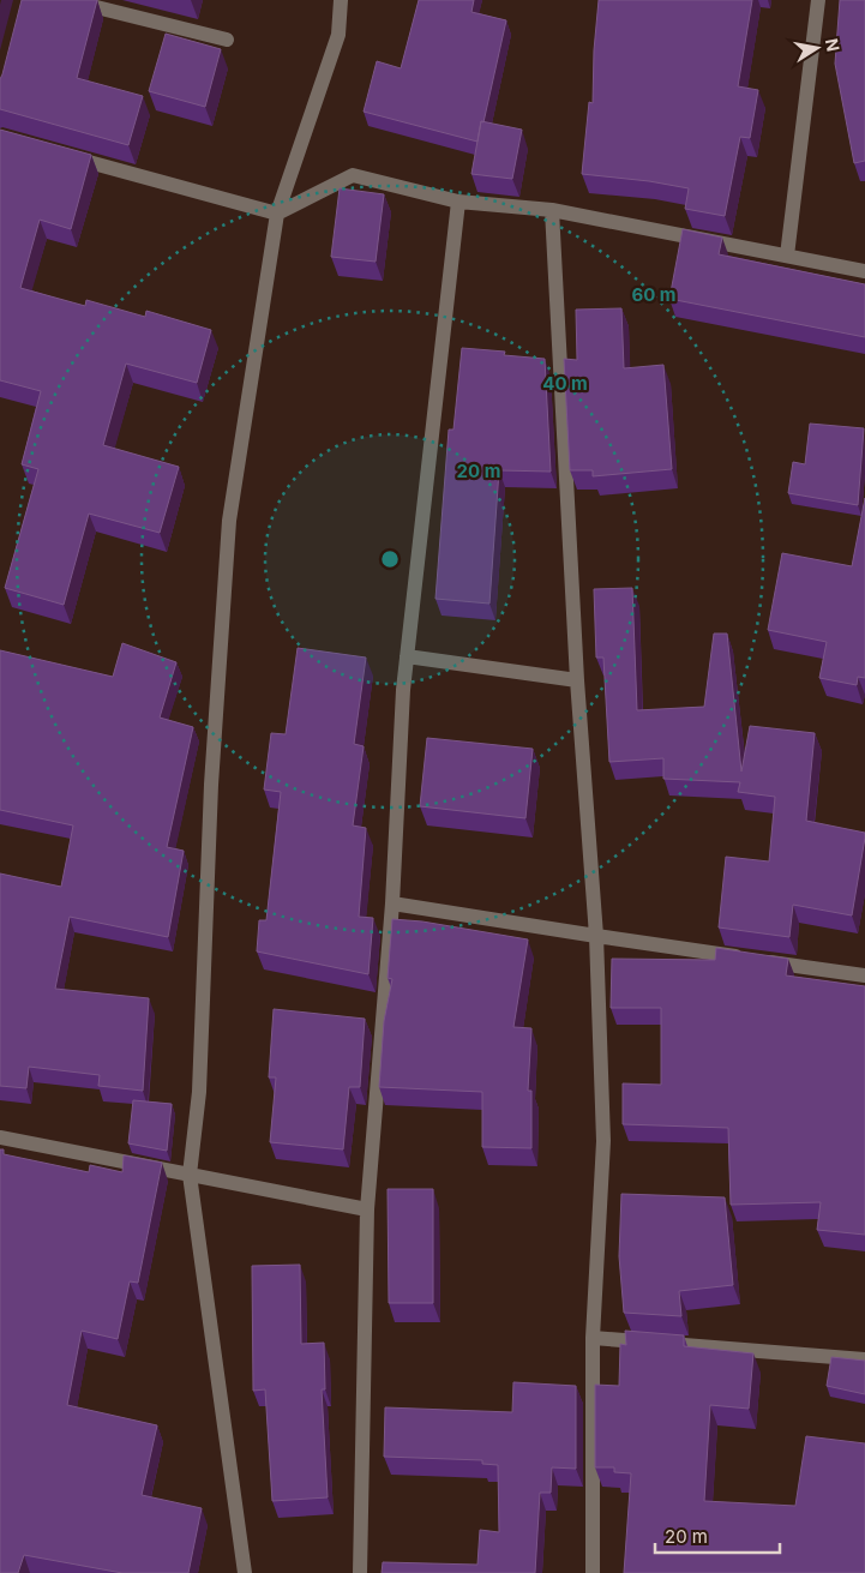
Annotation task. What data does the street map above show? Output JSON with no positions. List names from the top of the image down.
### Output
{
  "scale_bar": "20 m",
  "north": "right",
  "rings": ["60 m", "40 m", "20 m"]
}
